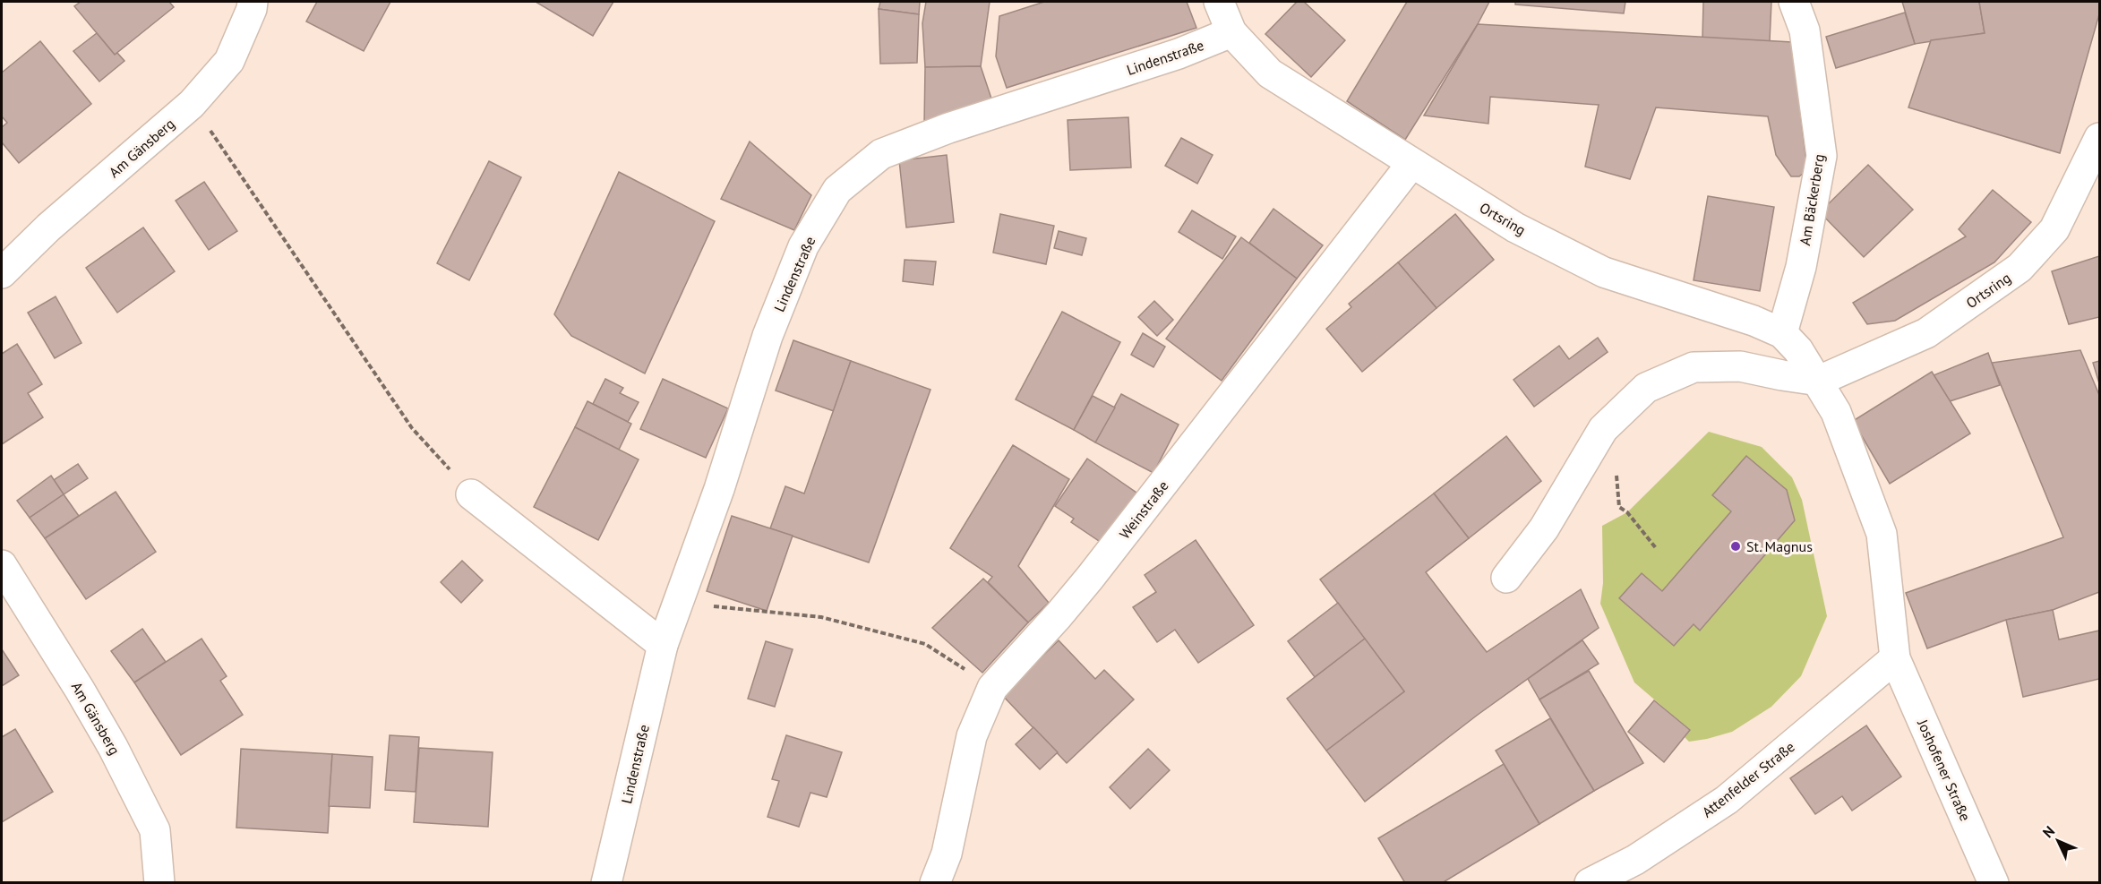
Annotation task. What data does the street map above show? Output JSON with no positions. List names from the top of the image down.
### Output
{
  "streets": {
    "street": [
      "Lindenstraße",
      "Am Gänsberg",
      "Am Bäckerberg",
      "Ortsring",
      "Weinstraße",
      "Joshofener Straße",
      "Attenfelder Straße"
    ]
  },
  "crossings": [
    ["Lindenstraße", "Ortsring"],
    ["Am Bäckerberg", "Ortsring"],
    ["Ortsring", "Weinstraße"],
    ["Ortsring", "Joshofener Straße"],
    ["Ortsring", "Attenfelder Straße"],
    ["Joshofener Straße", "Attenfelder Straße"]
  ],
  "places": ["St. Magnus"],
  "north": "top left"
}
